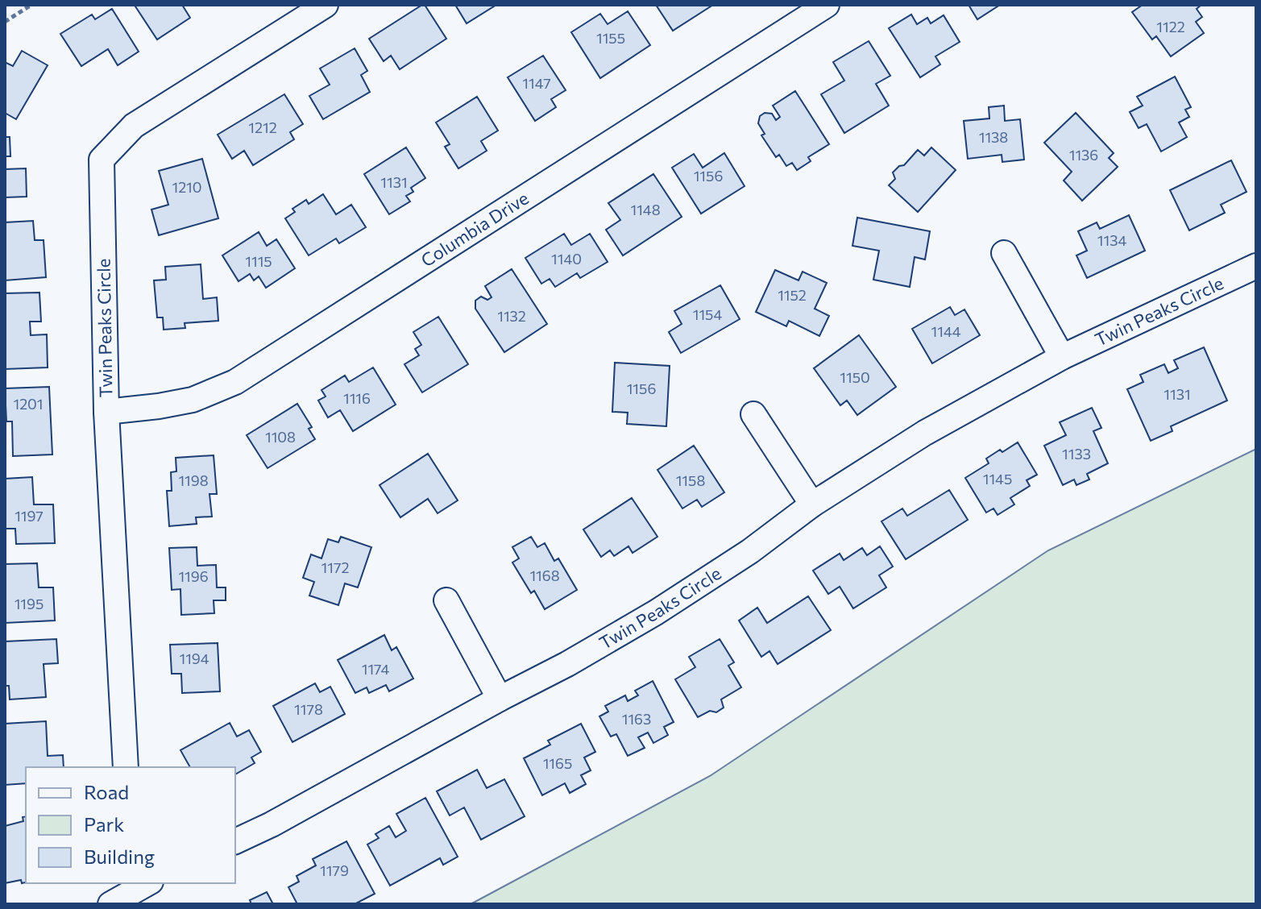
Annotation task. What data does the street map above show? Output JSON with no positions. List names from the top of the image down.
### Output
{
  "streets": {
    "street": ["Columbia Drive", "Twin Peaks Circle"]
  },
  "crossings": [
    ["Columbia Drive", "Twin Peaks Circle"]
  ],
  "house_numbers": [
    "1122",
    "1155",
    "1147",
    "1212",
    "1138",
    "1136",
    "1156",
    "1131",
    "1210",
    "1148",
    "1134",
    "1140",
    "1115",
    "1152",
    "1154",
    "1132",
    "1144",
    "1150",
    "1156",
    "1131",
    "1116",
    "1201",
    "1108",
    "1133",
    "1145",
    "1198",
    "1158",
    "1197",
    "1172",
    "1168",
    "1196",
    "1195",
    "1194",
    "1174",
    "1178",
    "1163",
    "1165",
    "1179"
  ],
  "legend": ["Road", "Park", "Building"]
}
